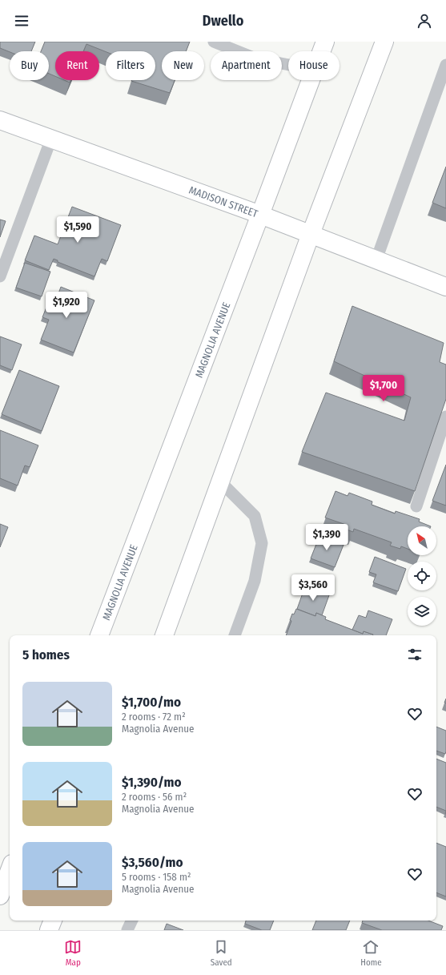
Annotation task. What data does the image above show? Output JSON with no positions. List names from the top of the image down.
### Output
{
  "streets": {
    "main road": ["MADISON STREET", "MAGNOLIA AVENUE"]
  },
  "crossings": [
    ["MADISON STREET", "MAGNOLIA AVENUE"]
  ],
  "north": "top left",
  "page": {
    "header": "Dwello",
    "chip": [
      "Buy",
      "Rent",
      "Filters",
      "New",
      "Apartment",
      "House"
    ],
    "price": [
      "$1,590",
      "$1,920",
      "$1,700",
      "$1,390",
      "$3,560"
    ],
    "heading": "5 homes",
    "list": [
      {
        "name": "$1,700/mo",
        "note": "2 rooms · 72 m² · Magnolia Avenue"
      },
      {
        "name": "$1,390/mo",
        "note": "2 rooms · 56 m² · Magnolia Avenue"
      },
      {
        "name": "$3,560/mo",
        "note": "5 rooms · 158 m² · Magnolia Avenue"
      }
    ],
    "tabs": ["Map", "Saved", "Home"]
  }
}
